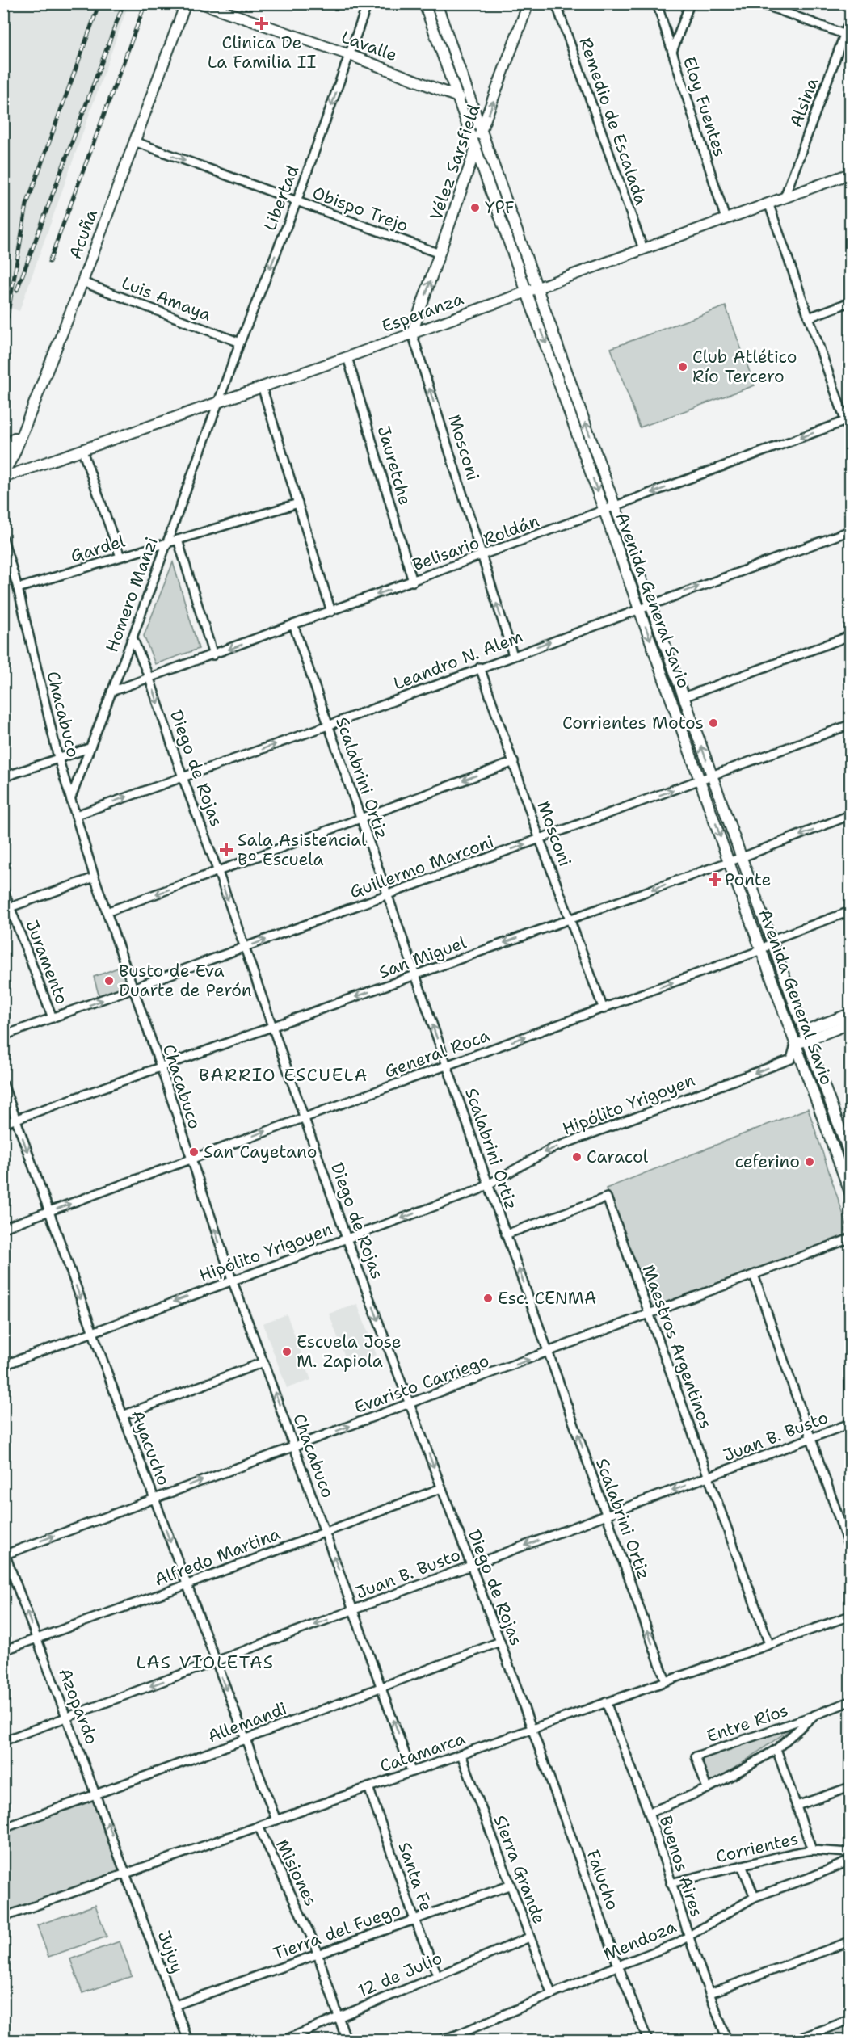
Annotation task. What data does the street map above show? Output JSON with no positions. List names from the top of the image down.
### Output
{
  "streets": {
    "main road": [
      "Lavalle",
      "Vélez Sarsfield",
      "Acuña",
      "Esperanza",
      "Avenida General Savio"
    ],
    "street": [
      "Alsina",
      "Eloy Fuentes",
      "Remedio de Escalada",
      "Libertad",
      "Obispo Trejo",
      "Luis Amaya",
      "Mosconi",
      "Jauretche",
      "Belisario Roldán",
      "Gardel",
      "Homero Manzi",
      "Leandro N. Alem",
      "Chacabuco",
      "Diego de Rojas",
      "Scalabrini Ortiz",
      "Guillermo Marconi",
      "San Miguel",
      "Juramento",
      "General Roca",
      "Hipólito Yrigoyen",
      "Maestros Argentinos",
      "Evaristo Carriego",
      "Juan B. Busto",
      "Ayacucho",
      "Alfredo Martina",
      "Azopardo",
      "Allemandi",
      "Entre Ríos",
      "Catamarca",
      "Corrientes",
      "Buenos Aires",
      "Sierra Grande",
      "Misiones",
      "Santa Fe",
      "Falucho",
      "Tierra del Fuego",
      "Mendoza",
      "Jujuy",
      "12 de Julio"
    ]
  },
  "crossings": [
    ["Lavalle", "Libertad"],
    ["Alsina", "Esperanza"],
    ["Eloy Fuentes", "Esperanza"],
    ["Remedio de Escalada", "Esperanza"],
    ["Vélez Sarsfield", "Obispo Trejo"],
    ["Vélez Sarsfield", "Esperanza"],
    ["Vélez Sarsfield", "Mosconi"],
    ["Libertad", "Obispo Trejo"],
    ["Libertad", "Luis Amaya"],
    ["Libertad", "Esperanza"],
    ["Libertad", "Homero Manzi"],
    ["Obispo Trejo", "Acuña"],
    ["Acuña", "Luis Amaya"],
    ["Esperanza", "Mosconi"],
    ["Esperanza", "Jauretche"],
    ["Esperanza", "Homero Manzi"],
    ["Esperanza", "Avenida General Savio"],
    ["Mosconi", "Belisario Roldán"],
    ["Mosconi", "Leandro N. Alem"],
    ["Mosconi", "Guillermo Marconi"],
    ["Mosconi", "San Miguel"],
    ["Mosconi", "General Roca"],
    ["Jauretche", "Belisario Roldán"],
    ["Belisario Roldán", "Homero Manzi"],
    ["Belisario Roldán", "Avenida General Savio"],
    ["Belisario Roldán", "Diego de Rojas"],
    ["Belisario Roldán", "Scalabrini Ortiz"],
    ["Gardel", "Homero Manzi"],
    ["Gardel", "Chacabuco"],
    ["Homero Manzi", "Chacabuco"],
    ["Homero Manzi", "Diego de Rojas"],
    ["Avenida General Savio", "Leandro N. Alem"],
    ["Avenida General Savio", "Guillermo Marconi"],
    ["Avenida General Savio", "San Miguel"],
    ["Avenida General Savio", "General Roca"],
    ["Avenida General Savio", "Hipólito Yrigoyen"],
    ["Leandro N. Alem", "Chacabuco"],
    ["Leandro N. Alem", "Diego de Rojas"],
    ["Leandro N. Alem", "Scalabrini Ortiz"],
    ["Chacabuco", "Guillermo Marconi"],
    ["Chacabuco", "San Miguel"],
    ["Chacabuco", "General Roca"],
    ["Chacabuco", "Hipólito Yrigoyen"],
    ["Chacabuco", "Evaristo Carriego"],
    ["Chacabuco", "Juan B. Busto"],
    ["Chacabuco", "Alfredo Martina"],
    ["Chacabuco", "Allemandi"],
    ["Chacabuco", "Catamarca"],
    ["Diego de Rojas", "Guillermo Marconi"],
    ["Diego de Rojas", "San Miguel"],
    ["Diego de Rojas", "General Roca"],
    ["Diego de Rojas", "Hipólito Yrigoyen"],
    ["Diego de Rojas", "Evaristo Carriego"],
    ["Diego de Rojas", "Juan B. Busto"],
    ["Diego de Rojas", "Alfredo Martina"],
    ["Diego de Rojas", "Allemandi"],
    ["Diego de Rojas", "Catamarca"],
    ["Diego de Rojas", "Falucho"],
    ["Scalabrini Ortiz", "Guillermo Marconi"],
    ["Scalabrini Ortiz", "San Miguel"],
    ["Scalabrini Ortiz", "General Roca"],
    ["Scalabrini Ortiz", "Hipólito Yrigoyen"],
    ["Scalabrini Ortiz", "Maestros Argentinos"],
    ["Scalabrini Ortiz", "Evaristo Carriego"],
    ["Scalabrini Ortiz", "Juan B. Busto"],
    ["Scalabrini Ortiz", "Catamarca"],
    ["Guillermo Marconi", "Juramento"],
    ["San Miguel", "Ayacucho"],
    ["General Roca", "Ayacucho"],
    ["Hipólito Yrigoyen", "Ayacucho"],
    ["Maestros Argentinos", "Evaristo Carriego"],
    ["Maestros Argentinos", "Juan B. Busto"],
    ["Maestros Argentinos", "Catamarca"],
    ["Evaristo Carriego", "Ayacucho"],
    ["Evaristo Carriego", "Azopardo"],
    ["Juan B. Busto", "Ayacucho"],
    ["Juan B. Busto", "Azopardo"],
    ["Ayacucho", "Alfredo Martina"],
    ["Ayacucho", "Allemandi"],
    ["Ayacucho", "Catamarca"],
    ["Alfredo Martina", "Azopardo"],
    ["Azopardo", "Allemandi"],
    ["Azopardo", "Catamarca"],
    ["Azopardo", "Jujuy"],
    ["Entre Ríos", "Buenos Aires"],
    ["Catamarca", "Buenos Aires"],
    ["Catamarca", "Sierra Grande"],
    ["Catamarca", "Misiones"],
    ["Catamarca", "Santa Fe"],
    ["Catamarca", "Falucho"],
    ["Catamarca", "Jujuy"],
    ["Corrientes", "Buenos Aires"],
    ["Buenos Aires", "Mendoza"],
    ["Sierra Grande", "Tierra del Fuego"],
    ["Sierra Grande", "Mendoza"],
    ["Sierra Grande", "12 de Julio"],
    ["Misiones", "Tierra del Fuego"],
    ["Misiones", "12 de Julio"],
    ["Santa Fe", "Tierra del Fuego"],
    ["Santa Fe", "12 de Julio"],
    ["Falucho", "Mendoza"],
    ["Tierra del Fuego", "Jujuy"]
  ],
  "one_way": [
    "Vélez Sarsfield",
    "Libertad",
    "Obispo Trejo",
    "Mosconi",
    "Belisario Roldán",
    "Leandro N. Alem",
    "Diego de Rojas",
    "Scalabrini Ortiz",
    "Guillermo Marconi",
    "San Miguel",
    "General Roca",
    "Hipólito Yrigoyen",
    "Evaristo Carriego",
    "Juan B. Busto",
    "Ayacucho",
    "Azopardo"
  ],
  "districts": ["BARRIO ESCUELA", "LAS VIOLETAS"],
  "places": {
    "health": ["Clinica De La Familia II", "Sala Asistencial Bº Escuela", "Ponte"],
    "other": [
      "YPF",
      "Club Atlético Río Tercero",
      "Corrientes Motos",
      "Busto de Eva Duarte de Perón",
      "San Cayetano",
      "Caracol",
      "ceferino",
      "Esc. CENMA",
      "Escuela Jose M. Zapiola"
    ]
  }
}
